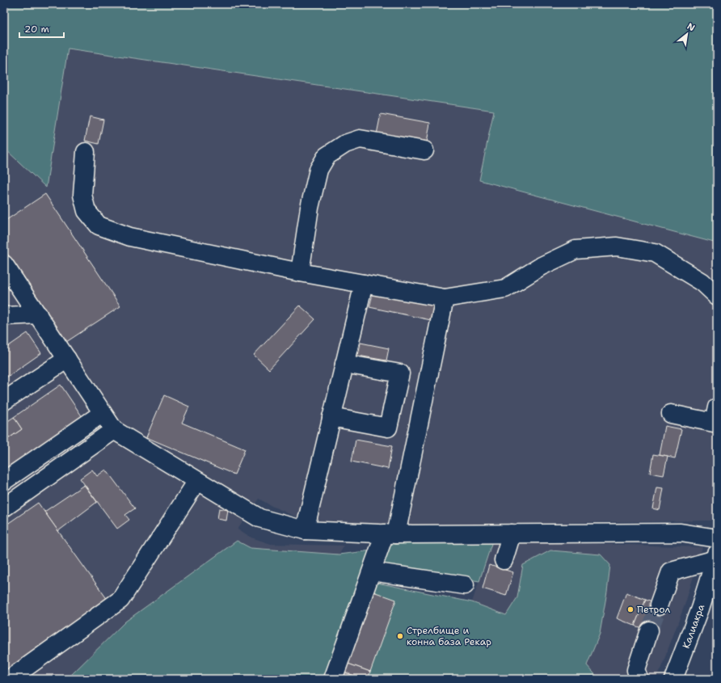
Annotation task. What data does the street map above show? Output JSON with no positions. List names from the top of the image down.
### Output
{
  "streets": {
    "street": ["Калиакра"]
  },
  "places": ["Петрол", "Стрелбище и конна база Рекар"],
  "scale_bar": "20 m",
  "north": "top right"
}
